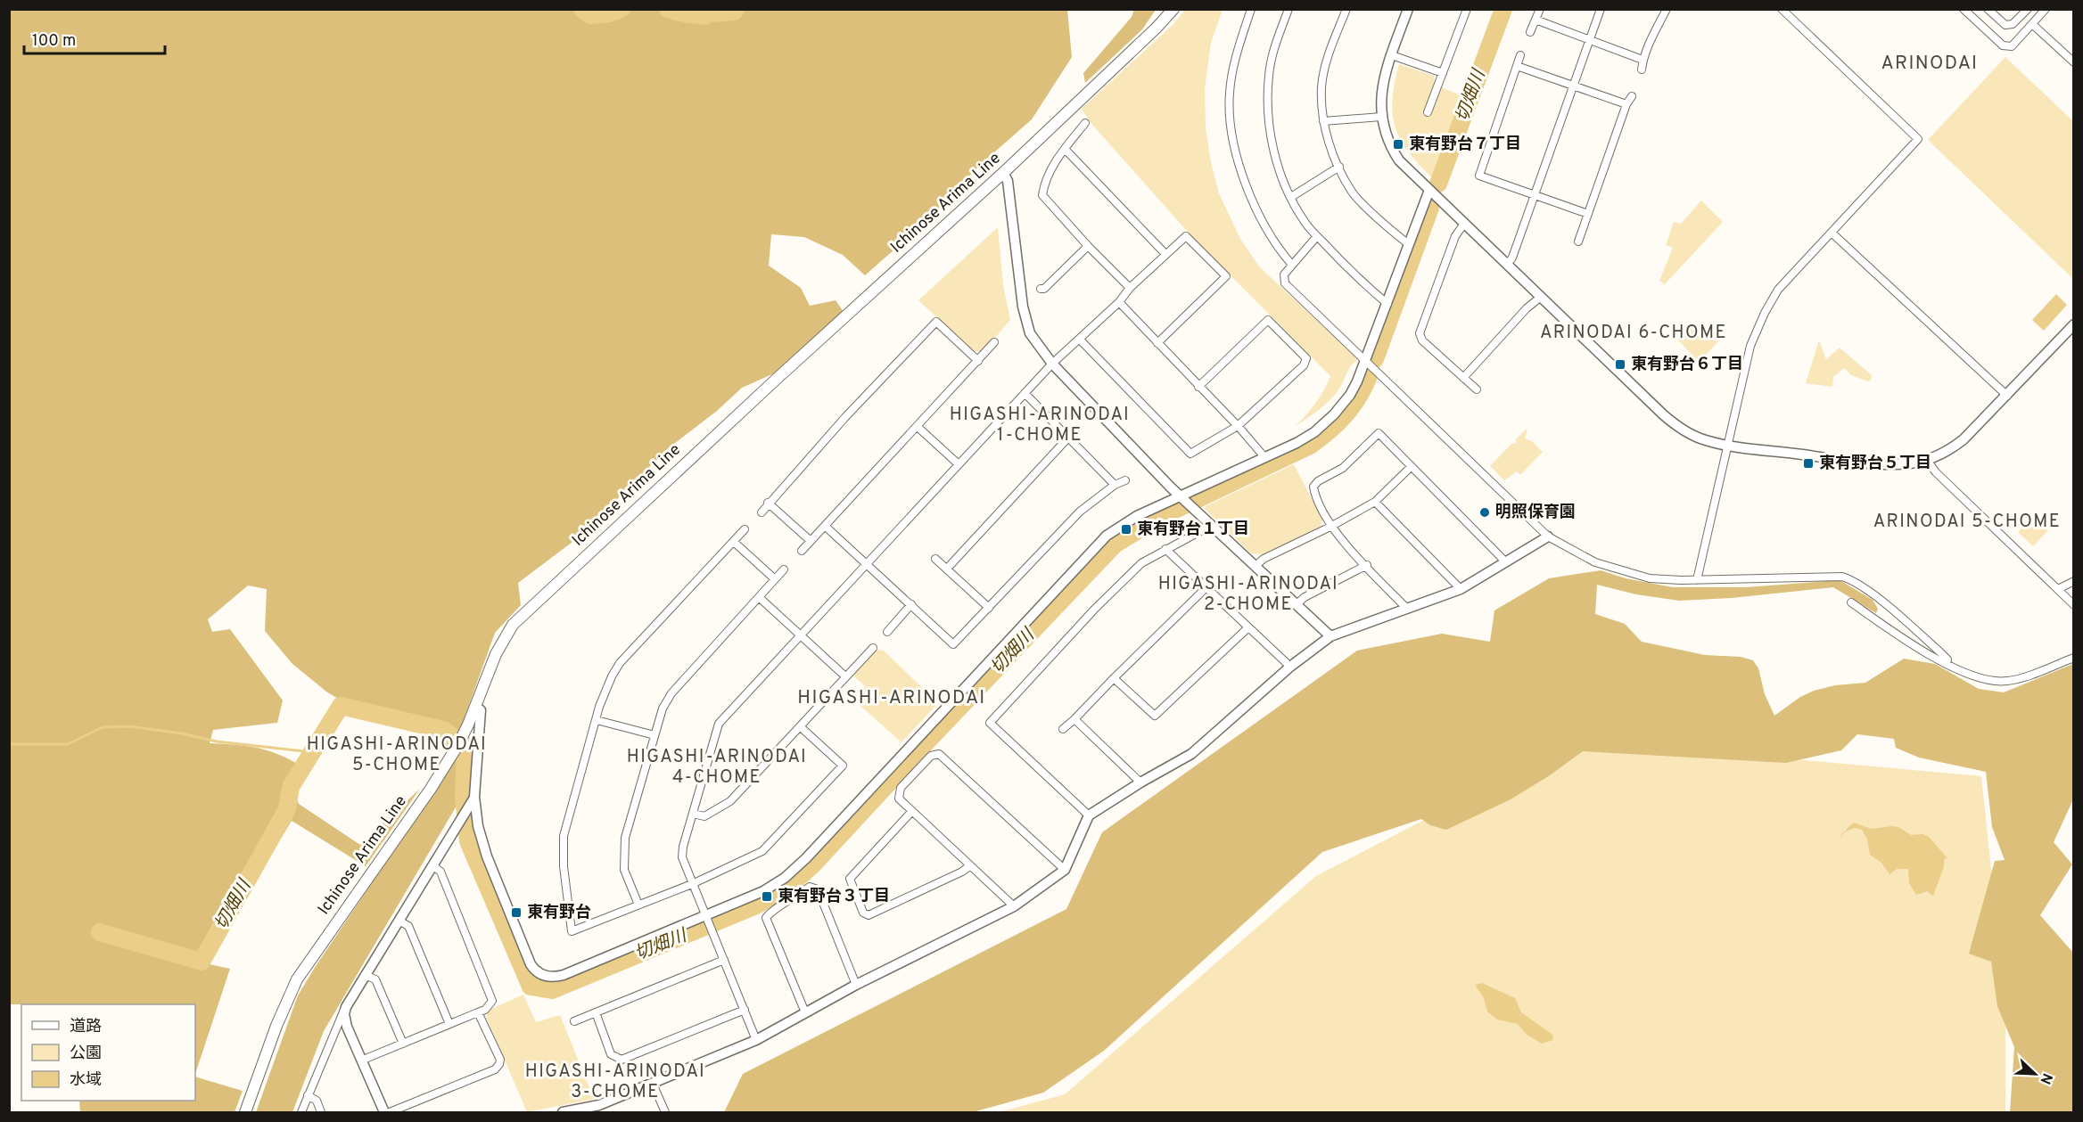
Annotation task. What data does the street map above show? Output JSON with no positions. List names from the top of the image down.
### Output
{
  "streets": {
    "main road": ["Ichinose Arima Line"]
  },
  "districts": [
    "ARINODAI",
    "ARINODAI 6-CHOME",
    "HIGASHI-ARINODAI 1-CHOME",
    "ARINODAI 5-CHOME",
    "HIGASHI-ARINODAI 2-CHOME",
    "HIGASHI-ARINODAI",
    "HIGASHI-ARINODAI 5-CHOME",
    "HIGASHI-ARINODAI 4-CHOME",
    "HIGASHI-ARINODAI 3-CHOME"
  ],
  "water": ["切畑川"],
  "places": {
    "transit": [
      "東有野台７丁目",
      "東有野台６丁目",
      "東有野台５丁目",
      "東有野台１丁目",
      "東有野台３丁目",
      "東有野台"
    ],
    "other": ["明照保育園"]
  },
  "legend": ["道路", "公園", "水域"],
  "scale_bar": "100 m",
  "north": "bottom right"
}
